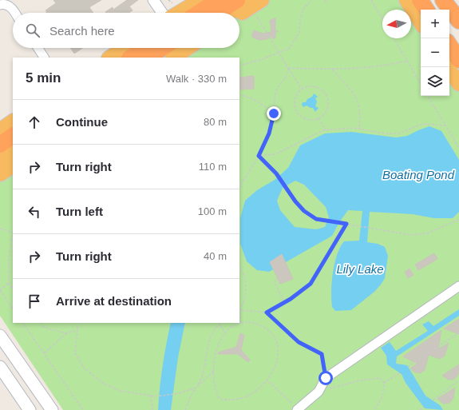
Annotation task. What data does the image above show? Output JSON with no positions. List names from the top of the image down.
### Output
{
  "water": ["Boating Pond", "Lily Lake"],
  "north": "left",
  "page": {
    "map_buttons": ["+", "−"],
    "search": "Search here",
    "heading": ["5 min", "Walk · 330 m"],
    "list": [
      ["Continue", "80 m"],
      ["Turn right", "110 m"],
      ["Turn left", "100 m"],
      ["Turn right", "40 m"],
      "Arrive at destination"
    ]
  }
}
